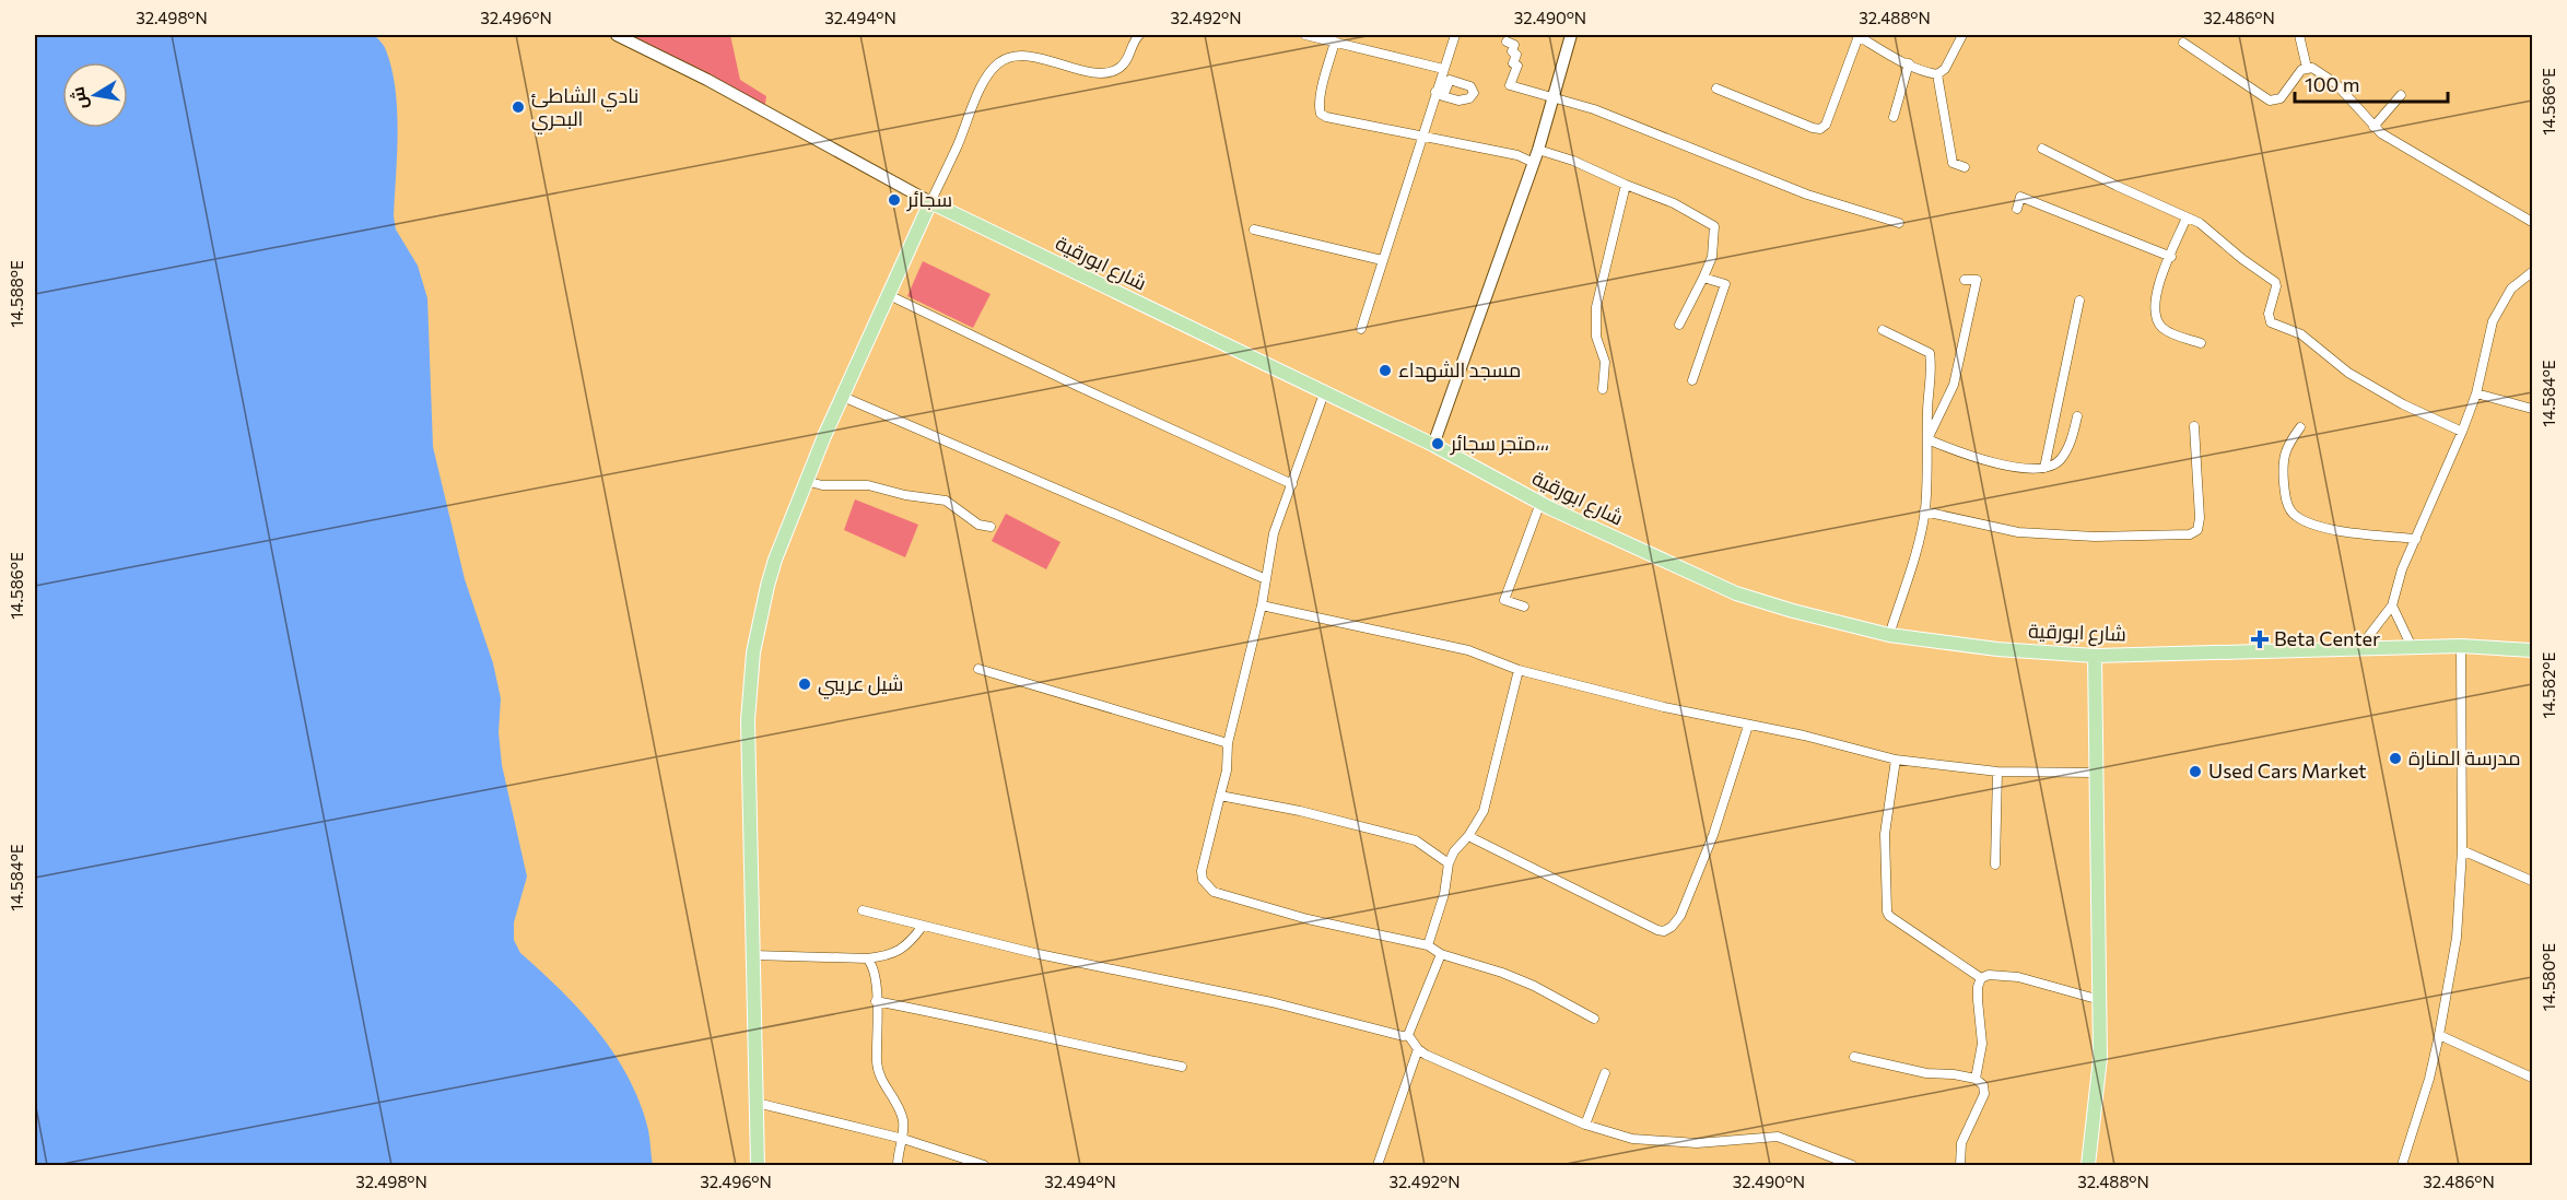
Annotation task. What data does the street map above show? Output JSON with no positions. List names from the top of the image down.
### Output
{
  "streets": {
    "main road": ["شارع ابورقية"]
  },
  "places": {
    "other": [
      "نادي الشاطئ البحري",
      "سجائر",
      "مسجد الشهداء",
      "متجر سجائر،،،",
      "شيل عريبي",
      "مدرسة المنارة",
      "Used Cars Market"
    ],
    "health": ["Beta Center"]
  },
  "scale_bar": "100 m",
  "north": "left",
  "coordinates": [
    "32.498°N",
    "32.496°N",
    "32.494°N",
    "32.492°N",
    "32.490°N",
    "32.488°N",
    "32.486°N",
    "14.586°E",
    "14.588°E",
    "14.584°E",
    "14.582°E",
    "14.580°E"
  ]
}
